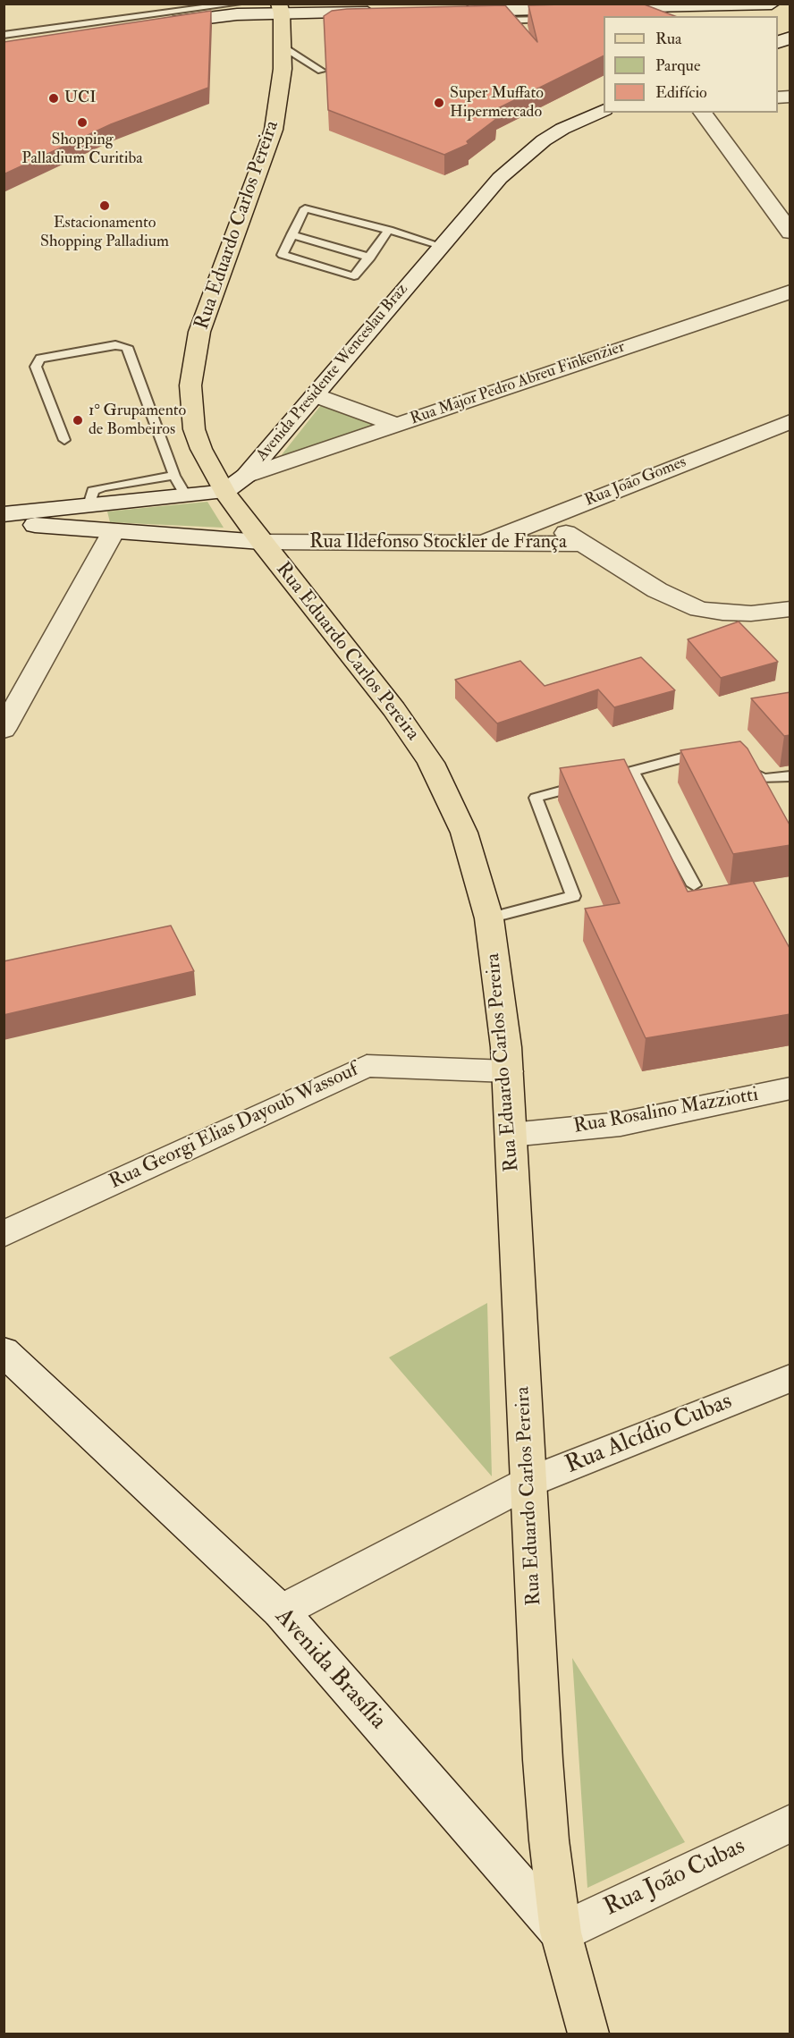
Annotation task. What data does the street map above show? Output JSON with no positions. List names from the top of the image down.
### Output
{
  "streets": {
    "main road": ["Rua Eduardo Carlos Pereira", "Avenida Brasília"],
    "street": [
      "Avenida Presidente Wenceslau Braz",
      "Rua Major Pedro Abreu Finkenzier",
      "Rua João Gomes",
      "Rua Ildefonso Stockler de França",
      "Rua Rosalino Mazziotti",
      "Rua Georgi Elias Dayoub Wassouf",
      "Rua Alcídio Cubas",
      "Rua João Cubas"
    ]
  },
  "crossings": [
    ["Rua Eduardo Carlos Pereira", "Avenida Presidente Wenceslau Braz"],
    ["Rua Eduardo Carlos Pereira", "Rua Major Pedro Abreu Finkenzier"],
    ["Rua Eduardo Carlos Pereira", "Rua Ildefonso Stockler de França"],
    ["Rua Eduardo Carlos Pereira", "Rua Rosalino Mazziotti"],
    ["Rua Eduardo Carlos Pereira", "Rua Georgi Elias Dayoub Wassouf"],
    ["Rua Eduardo Carlos Pereira", "Rua Alcídio Cubas"],
    ["Rua Eduardo Carlos Pereira", "Avenida Brasília"],
    ["Rua Eduardo Carlos Pereira", "Rua João Cubas"],
    ["Avenida Presidente Wenceslau Braz", "Rua Major Pedro Abreu Finkenzier"],
    ["Rua João Gomes", "Rua Ildefonso Stockler de França"],
    ["Rua Alcídio Cubas", "Avenida Brasília"],
    ["Avenida Brasília", "Rua João Cubas"]
  ],
  "places": [
    "UCI",
    "Super Muffato Hipermercado",
    "Shopping Palladium Curitiba",
    "Estacionamento Shopping Palladium",
    "1° Grupamento de Bombeiros"
  ],
  "legend": ["Rua", "Parque", "Edifício"]
}
